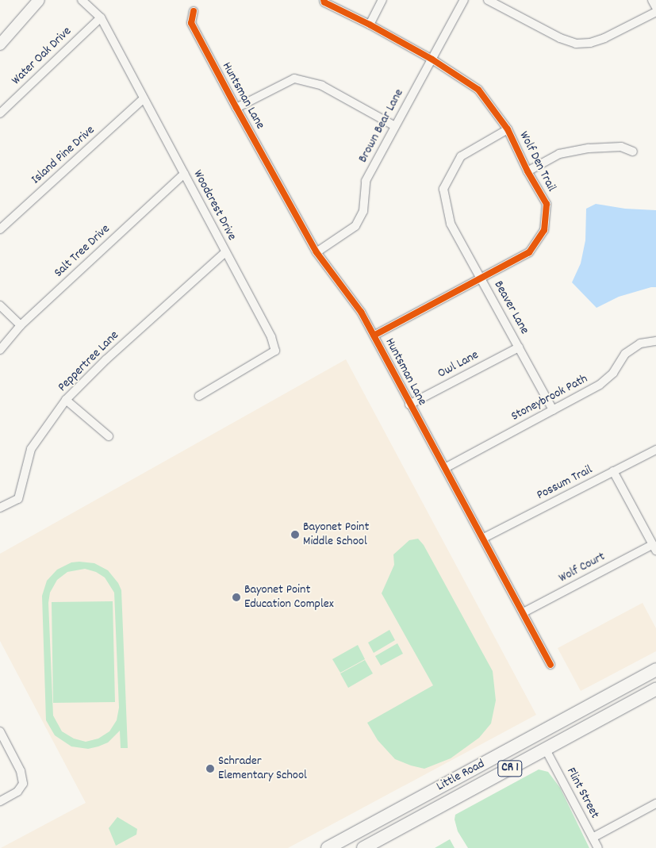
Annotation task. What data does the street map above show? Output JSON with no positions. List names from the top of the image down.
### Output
{
  "streets": {
    "main road": ["CR 1", "Little Road"],
    "street": [
      "Water Oak Drive",
      "Huntsman Lane",
      "Brown Bear Lane",
      "Island Pine Drive",
      "Wolf Den Trail",
      "Woodcrest Drive",
      "Salt Tree Drive",
      "Beaver Lane",
      "Peppertree Lane",
      "Owl Lane",
      "Stoneybrook Path",
      "Possum Trail",
      "Wolf Court",
      "Flint Street"
    ]
  },
  "crossings": [
    ["Water Oak Drive", "Woodcrest Drive"],
    ["Huntsman Lane", "Brown Bear Lane"],
    ["Huntsman Lane", "Wolf Den Trail"],
    ["Huntsman Lane", "Owl Lane"],
    ["Huntsman Lane", "Stoneybrook Path"],
    ["Huntsman Lane", "Possum Trail"],
    ["Huntsman Lane", "Wolf Court"],
    ["Brown Bear Lane", "Wolf Den Trail"],
    ["Island Pine Drive", "Woodcrest Drive"],
    ["Wolf Den Trail", "Beaver Lane"],
    ["Woodcrest Drive", "Salt Tree Drive"],
    ["Woodcrest Drive", "Peppertree Lane"],
    ["Beaver Lane", "Owl Lane"],
    ["Beaver Lane", "Stoneybrook Path"],
    ["Little Road", "Flint Street"]
  ],
  "places": ["Bayonet Point Middle School", "Bayonet Point Education Complex", "Schrader Elementary School"]
}
